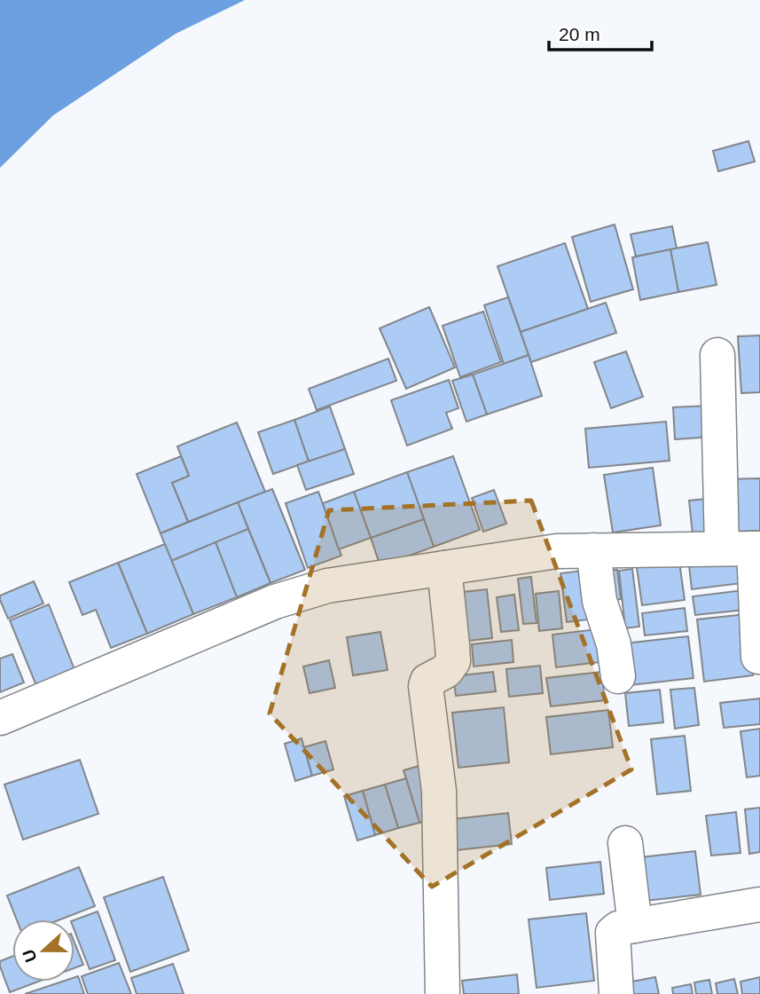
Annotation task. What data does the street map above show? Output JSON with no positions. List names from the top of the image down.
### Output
{
  "scale_bar": "20 m",
  "north": "left"
}
